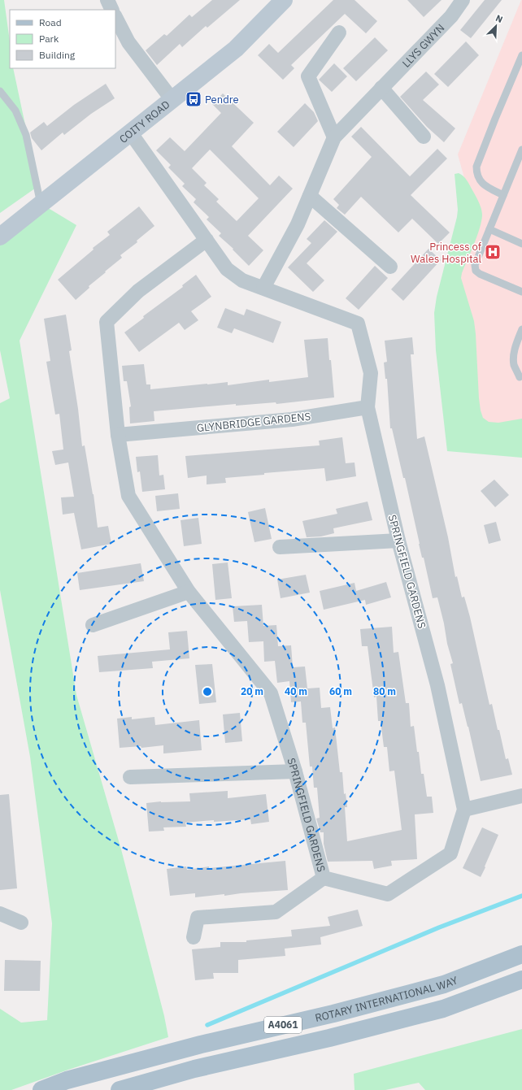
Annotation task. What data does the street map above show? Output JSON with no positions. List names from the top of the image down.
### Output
{
  "streets": {
    "main road": ["COITY ROAD", "ROTARY INTERNATIONAL WAY", "A4061"],
    "street": ["LLYS GWYN", "GLYNBRIDGE GARDENS", "SPRINGFIELD GARDENS"]
  },
  "crossings": [
    ["GLYNBRIDGE GARDENS", "SPRINGFIELD GARDENS"]
  ],
  "places": {
    "bus stop": ["Pendre"],
    "hospital": ["Princess of Wales Hospital"]
  },
  "legend": ["Road", "Park", "Building"],
  "north": "top right",
  "rings": [
    "20 m",
    "40 m",
    "60 m",
    "80 m"
  ]
}
